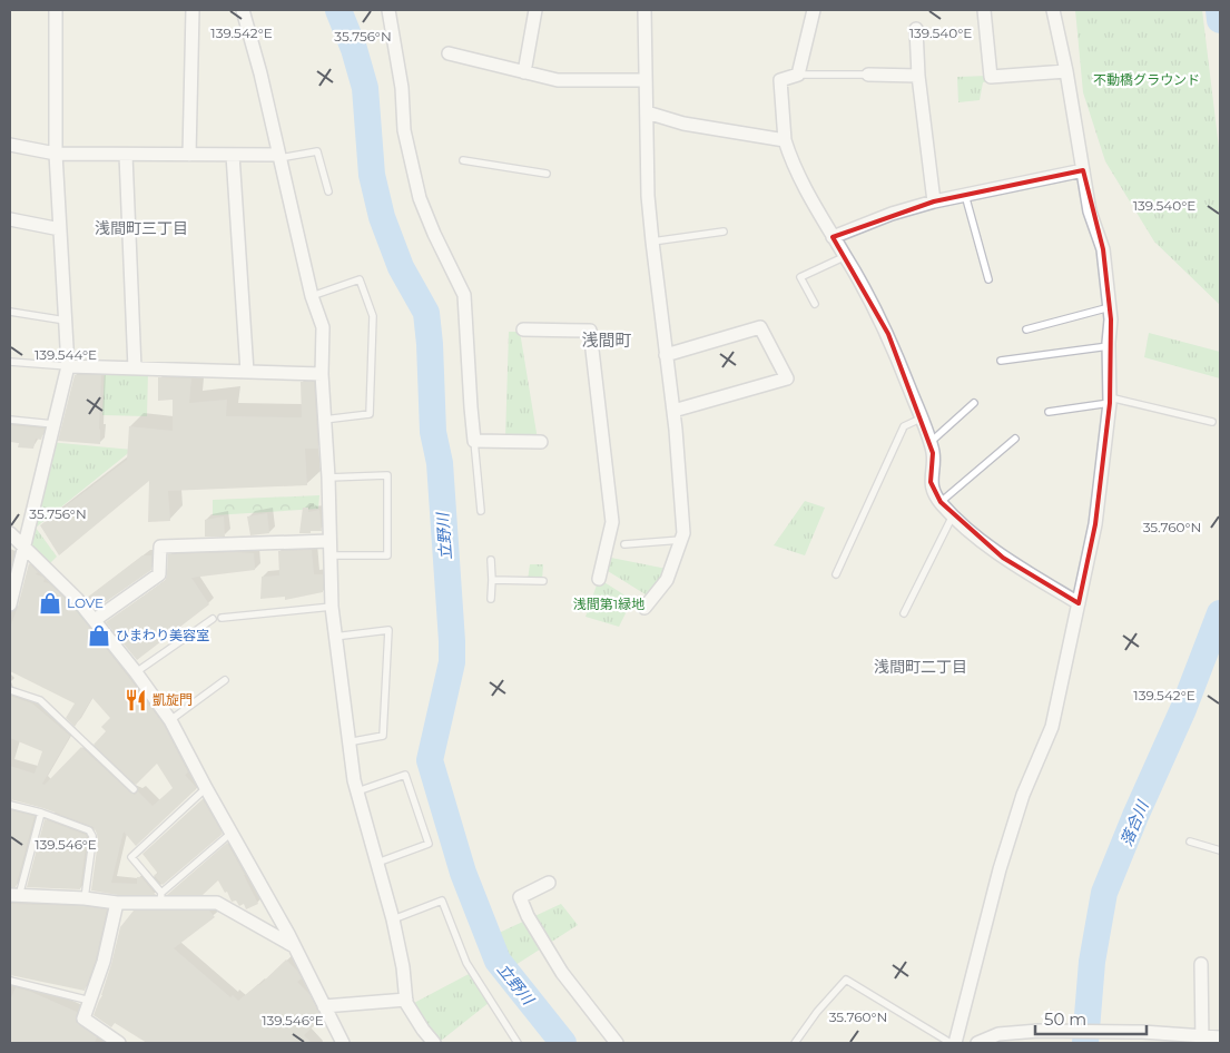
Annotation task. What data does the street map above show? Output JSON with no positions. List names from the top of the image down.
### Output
{
  "districts": ["浅間町三丁目", "浅間町", "浅間町二丁目"],
  "water": ["立野川", "落合川"],
  "parks": ["不動橋グラウンド", "浅間第1緑地"],
  "places": {
    "shop": ["LOVE", "ひまわり美容室"],
    "restaurant": ["凱旋門"]
  },
  "scale_bar": "50 m",
  "coordinates": [
    "139.542°E",
    "139.540°E",
    "35.756°N",
    "139.544°E",
    "35.760°N",
    "139.546°E"
  ]
}
